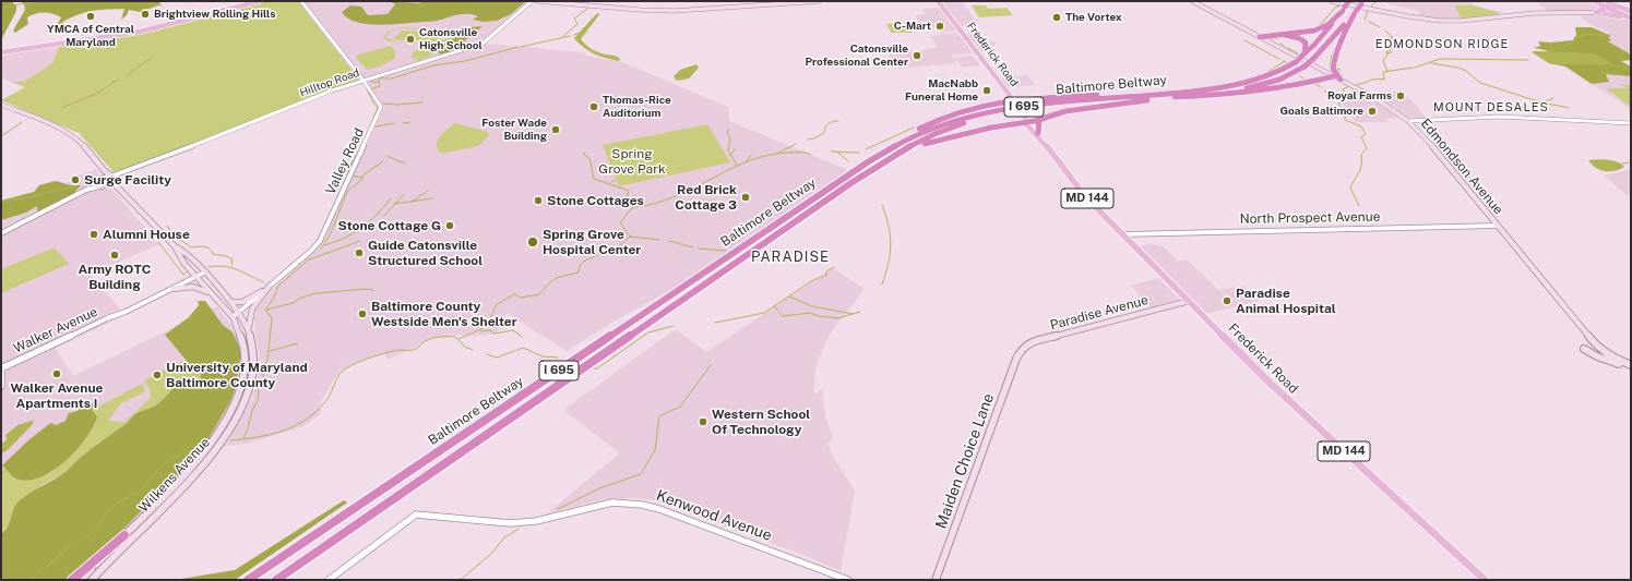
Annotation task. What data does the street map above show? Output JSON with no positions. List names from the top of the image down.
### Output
{
  "streets": {
    "highway": ["Baltimore Beltway", "I 695"],
    "main road": [
      "Frederick Road",
      "Edmondson Avenue",
      "MD 144",
      "Paradise Avenue",
      "Maiden Choice Lane",
      "Wilkens Avenue"
    ],
    "street": [
      "Hilltop Road",
      "Valley Road",
      "North Prospect Avenue",
      "Walker Avenue",
      "Kenwood Avenue"
    ]
  },
  "crossings": [
    ["Frederick Road", "North Prospect Avenue"],
    ["Frederick Road", "Paradise Avenue"],
    ["Hilltop Road", "Valley Road"],
    ["Hilltop Road", "Wilkens Avenue"],
    ["Valley Road", "Wilkens Avenue"],
    ["Edmondson Avenue", "North Prospect Avenue"],
    ["Paradise Avenue", "Maiden Choice Lane"],
    ["Walker Avenue", "Wilkens Avenue"]
  ],
  "districts": ["EDMONDSON RIDGE", "MOUNT DESALES", "PARADISE"],
  "parks": ["Spring Grove Park"],
  "places": [
    "Brightview Rolling Hills",
    "YMCA of Central Maryland",
    "The Vortex",
    "C-Mart",
    "Catonsville High School",
    "Catonsville Professional Center",
    "MacNabb Funeral Home",
    "Royal Farms",
    "Thomas-Rice Auditorium",
    "Goals Baltimore",
    "Foster Wade Building",
    "Surge Facility",
    "Red Brick Cottage 3",
    "Stone Cottages",
    "Stone Cottage G",
    "Alumni House",
    "Spring Grove Hospital Center",
    "Guide Catonsville Structured School",
    "Army ROTC Building",
    "Paradise Animal Hospital",
    "Baltimore County Westside Men's Shelter",
    "Walker Avenue Apartments I",
    "University of Maryland Baltimore County",
    "Western School Of Technology"
  ]
}
